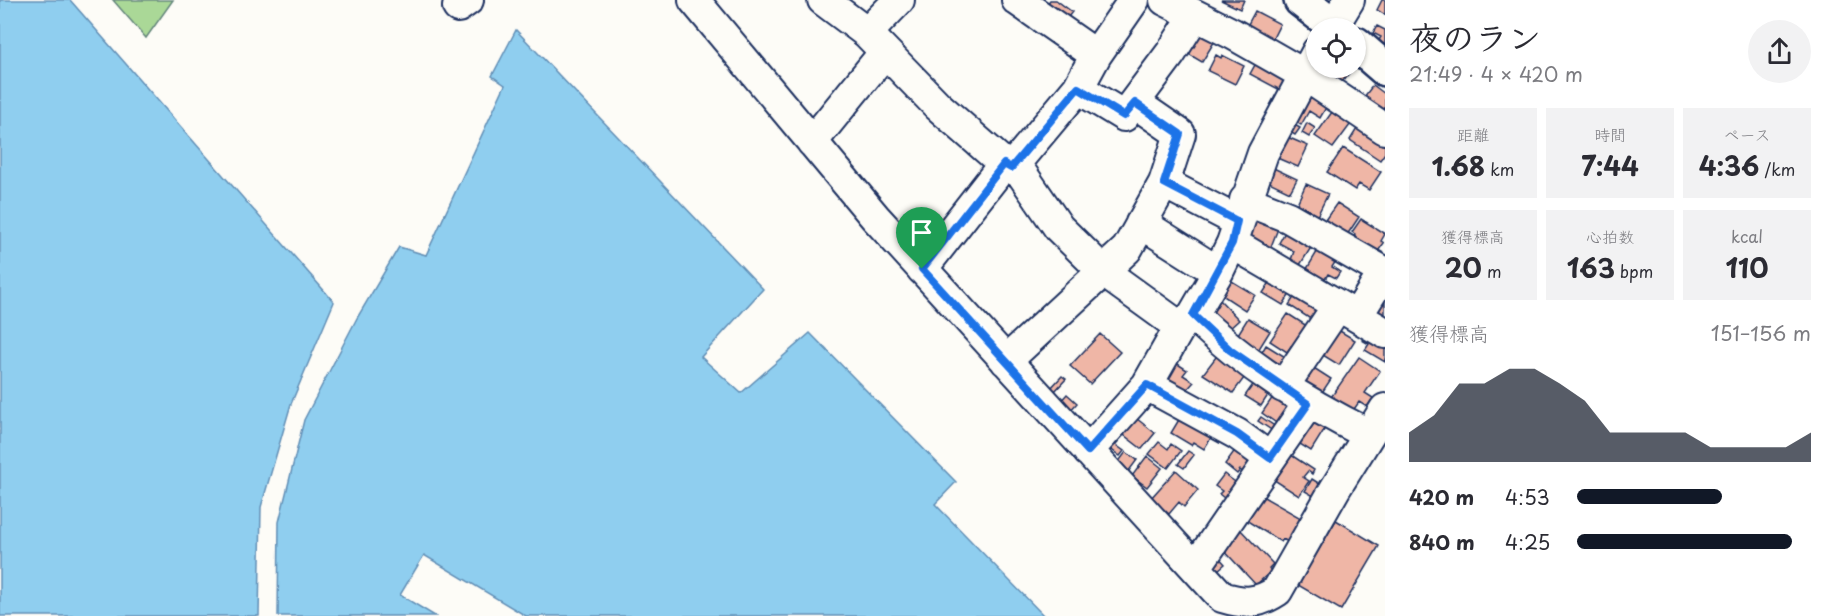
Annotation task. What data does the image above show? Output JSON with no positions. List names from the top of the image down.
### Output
{
  "page": {
    "heading": ["夜のラン", "21:49 · 4 × 420 m"],
    "stats": [
      ["距離", "1.68 km"],
      ["時間", "7:44"],
      ["ペース", "4:36 /km"],
      ["獲得標高", "20 m"],
      ["心拍数", "163 bpm"],
      ["kcal", "110"]
    ],
    "chart": ["獲得標高", "151–156 m"],
    "list": [
      {
        "name": "420 m",
        "note": "4:53"
      },
      {
        "name": "840 m",
        "note": "4:25"
      }
    ]
  }
}
